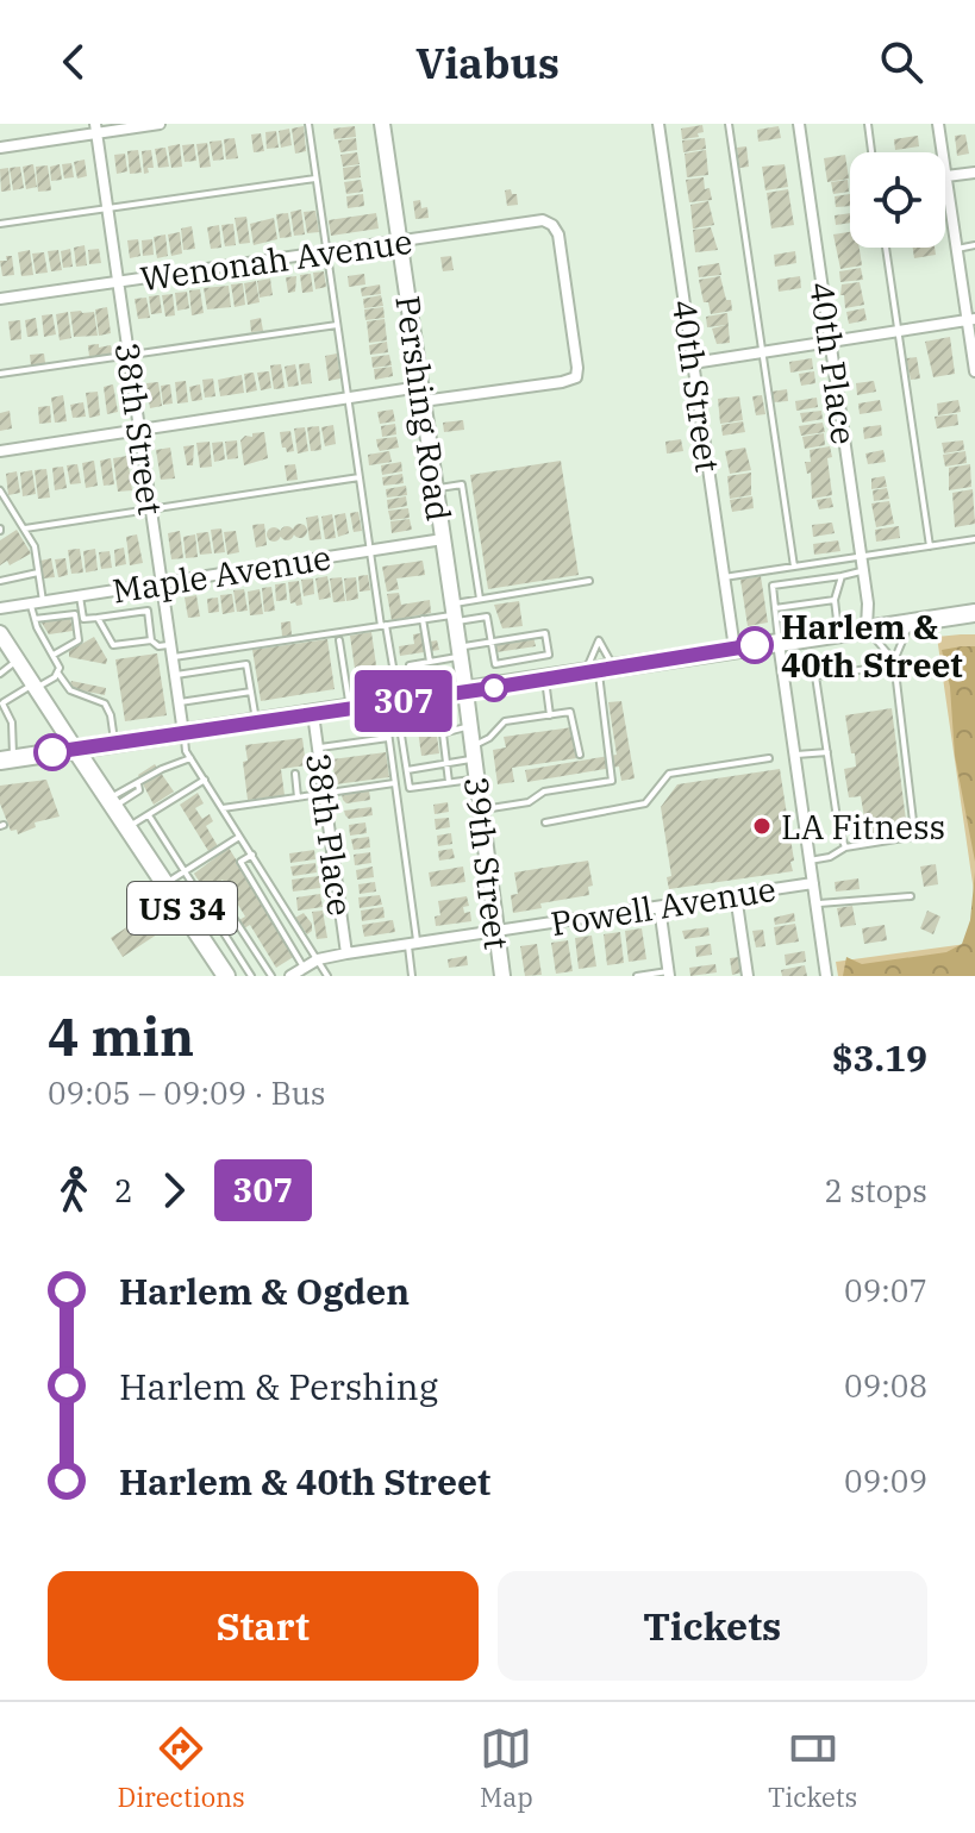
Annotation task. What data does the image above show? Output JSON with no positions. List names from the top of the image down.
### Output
{
  "streets": {
    "main road": ["Pershing Road", "39th Street", "US 34"],
    "street": [
      "Wenonah Avenue",
      "40th Place",
      "40th Street",
      "38th Street",
      "Maple Avenue",
      "38th Place",
      "Powell Avenue"
    ]
  },
  "crossings": [
    ["Wenonah Avenue", "Pershing Road"],
    ["Wenonah Avenue", "38th Street"],
    ["Pershing Road", "Maple Avenue"],
    ["Pershing Road", "39th Street"],
    ["38th Street", "Maple Avenue"],
    ["38th Place", "Powell Avenue"],
    ["39th Street", "Powell Avenue"]
  ],
  "places": ["Harlem & 40th Street", "LA Fitness"],
  "lines": ["bus line 307"],
  "page": {
    "header": "Viabus",
    "on_map": "307",
    "heading": ["4 min", "09:05 – 09:09 · Bus", "$3.19"],
    "legs": ["2", "307", "2 stops"],
    "list": [
      {
        "name": "Harlem & Ogden",
        "value": "09:07"
      },
      {
        "name": "Harlem & Pershing",
        "value": "09:08"
      },
      {
        "name": "Harlem & 40th Street",
        "value": "09:09"
      }
    ],
    "buttons": ["Start", "Tickets"],
    "tabs": ["Directions", "Map", "Tickets"]
  }
}
